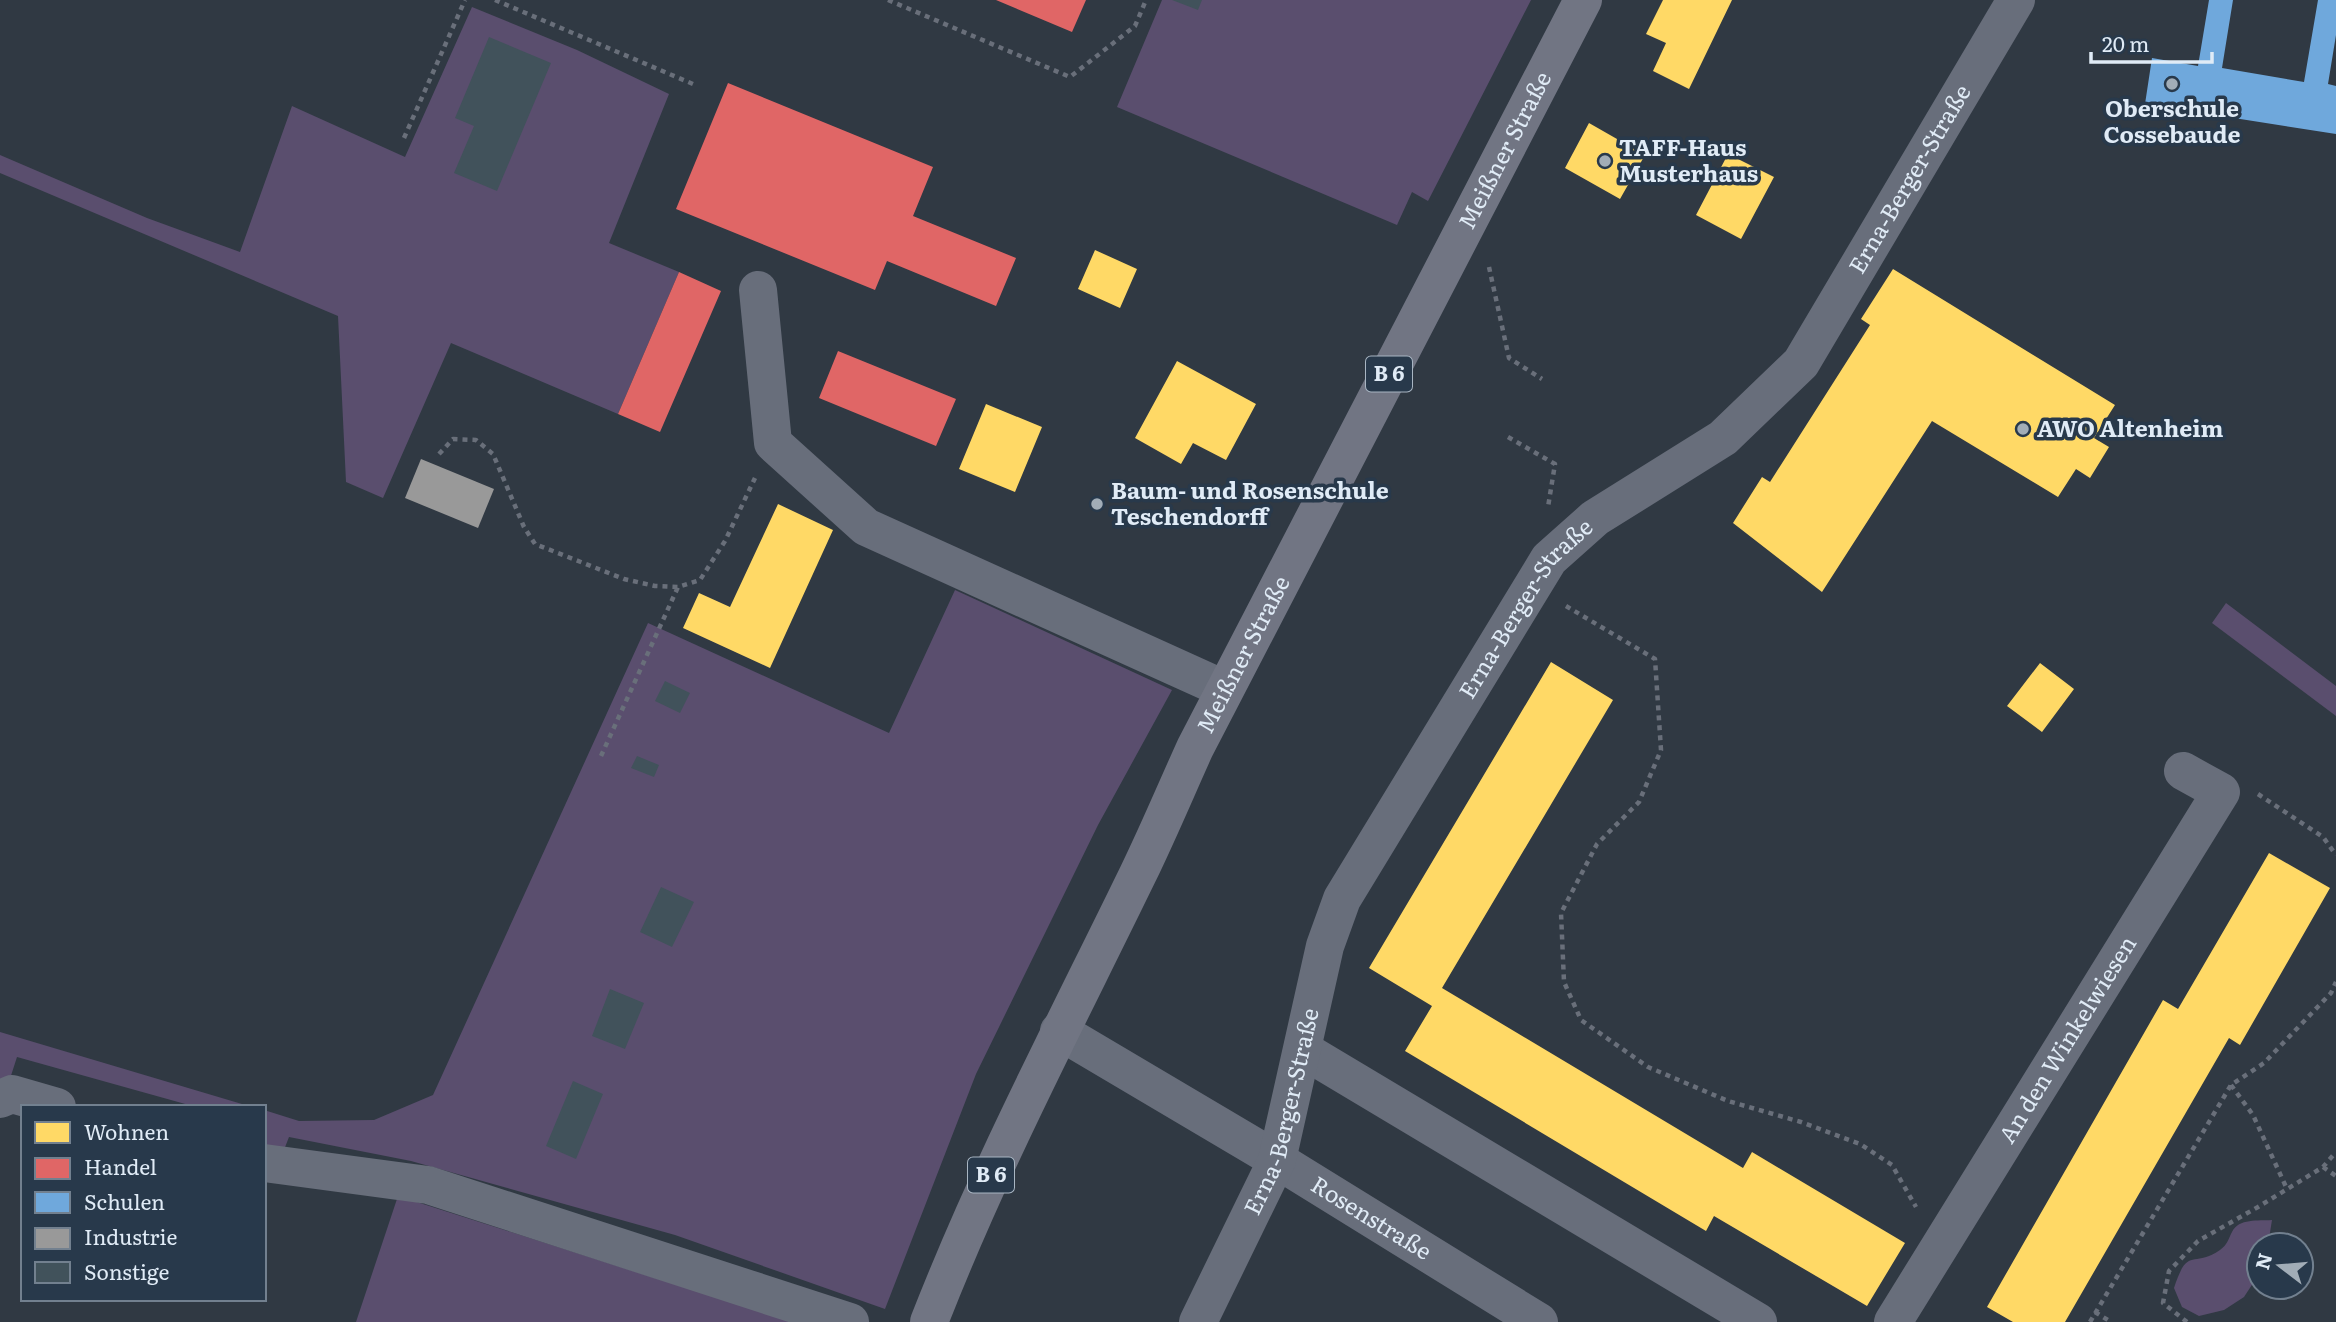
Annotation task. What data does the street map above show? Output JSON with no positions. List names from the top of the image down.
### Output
{
  "streets": {
    "main road": ["Meißner Straße", "B 6"],
    "street": ["Erna-Berger-Straße", "An den Winkelwiesen", "Rosenstraße"]
  },
  "crossings": [
    ["Meißner Straße", "Rosenstraße"],
    ["Erna-Berger-Straße", "Rosenstraße"]
  ],
  "places": [
    "Oberschule Cossebaude",
    "TAFF-Haus Musterhaus",
    "AWO Altenheim",
    "Baum- und Rosenschule Teschendorff"
  ],
  "legend": [
    "Wohnen",
    "Handel",
    "Schulen",
    "Industrie",
    "Sonstige"
  ],
  "scale_bar": "20 m",
  "north": "left"
}
